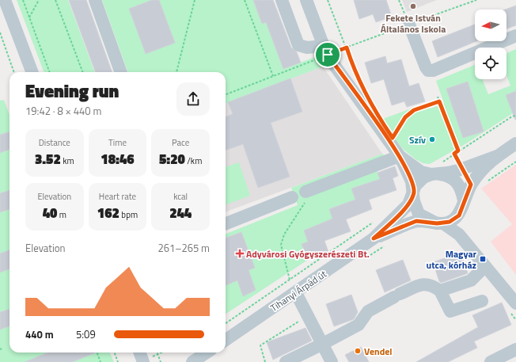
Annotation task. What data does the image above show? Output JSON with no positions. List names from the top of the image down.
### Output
{
  "streets": {
    "street": ["Tihanyi Árpád út"]
  },
  "places": {
    "other": ["Fekete István Általános Iskola", "Szív", "Vendel"],
    "health": ["Adyvárosi Gyógyszerészeti Bt."],
    "transit": ["Magyar utca, kórház"]
  },
  "north": "left",
  "page": {
    "heading": ["Evening run", "19:42 · 8 × 440 m"],
    "stats": [
      ["Distance", "3.52 km"],
      ["Time", "18:46"],
      ["Pace", "5:20 /km"],
      ["Elevation", "40 m"],
      ["Heart rate", "162 bpm"],
      ["kcal", "244"]
    ],
    "chart": ["Elevation", "261–265 m"],
    "list": [
      {
        "name": "440 m",
        "note": "5:09"
      }
    ]
  }
}
